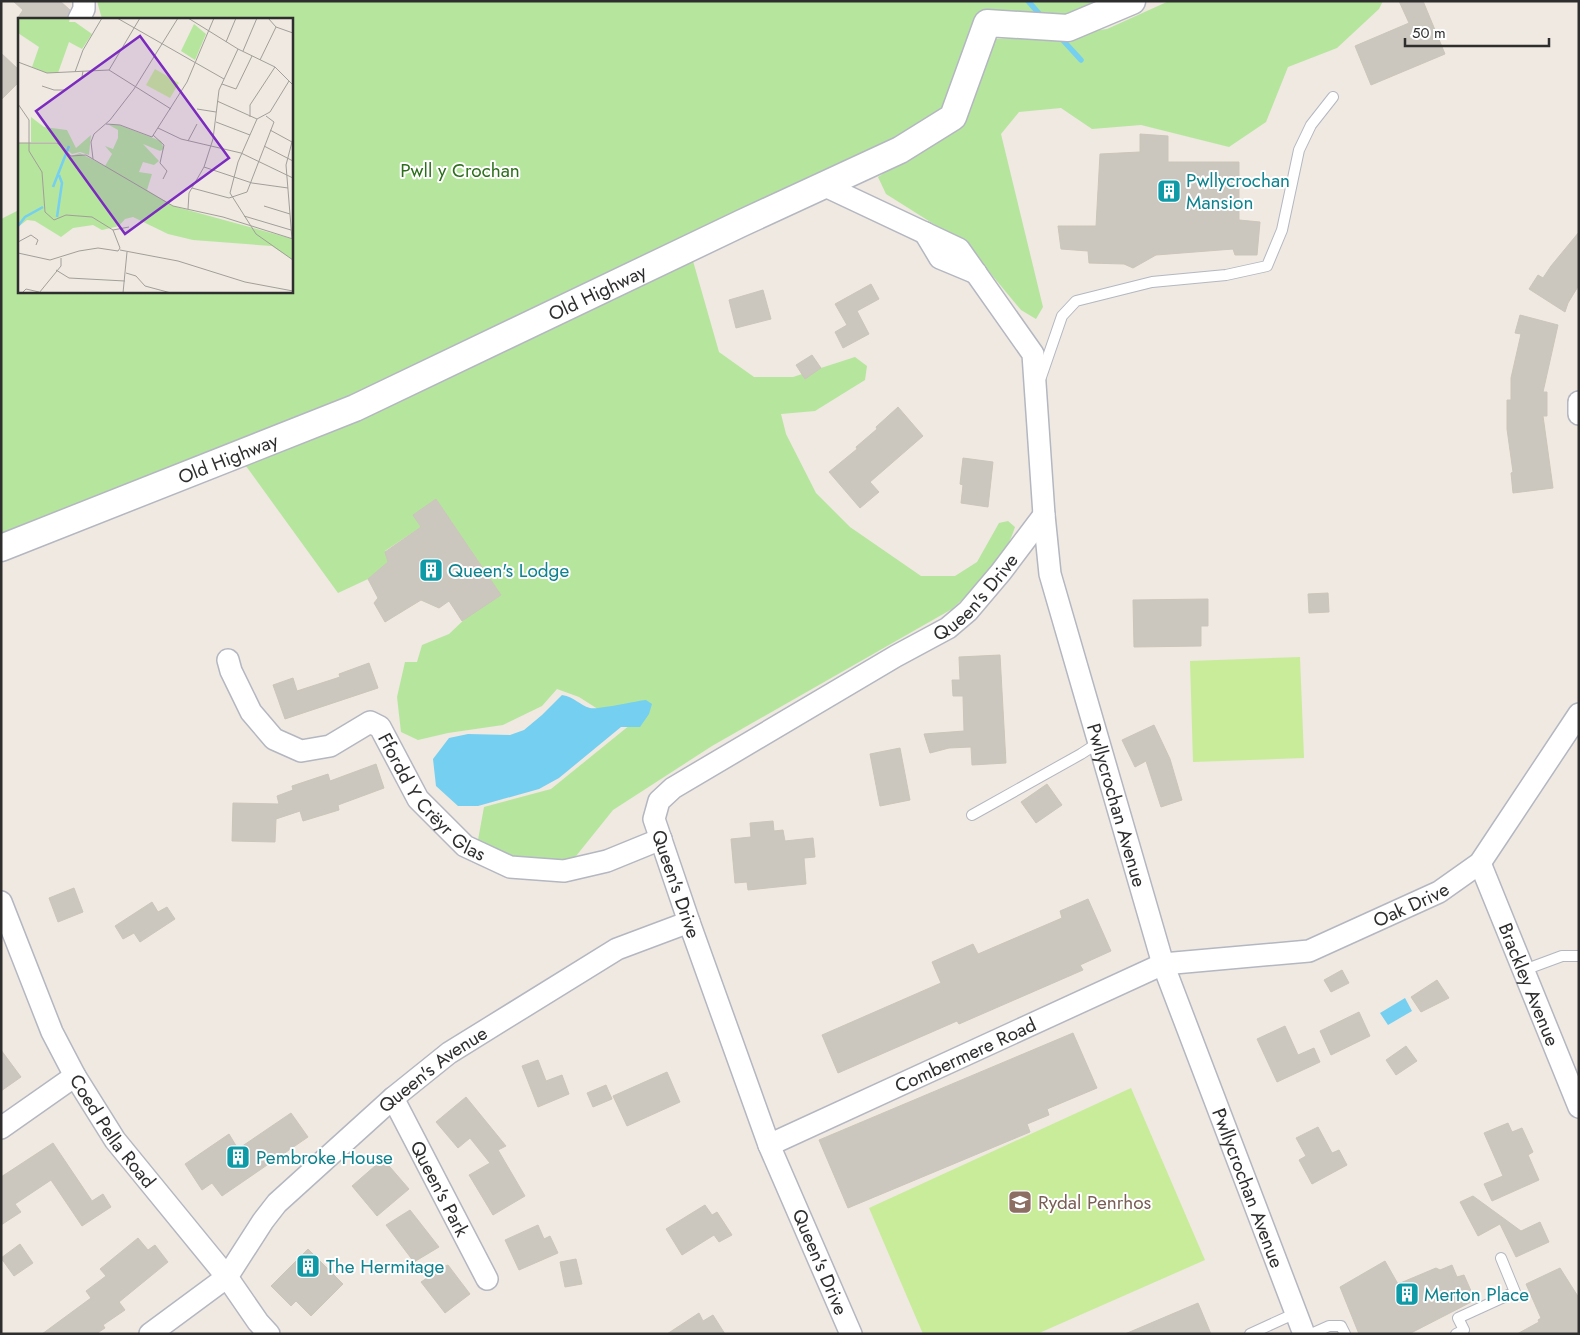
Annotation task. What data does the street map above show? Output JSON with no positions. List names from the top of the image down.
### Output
{
  "streets": {
    "street": [
      "Old Highway",
      "Queen's Drive",
      "Ffordd Y Crëyr Glas",
      "Pwllycrochan Avenue",
      "Oak Drive",
      "Brackley Avenue",
      "Combermere Road",
      "Queen's Avenue",
      "Coed Pella Road",
      "Queen's Park"
    ]
  },
  "crossings": [
    ["Old Highway", "Pwllycrochan Avenue"],
    ["Queen's Drive", "Ffordd Y Crëyr Glas"],
    ["Queen's Drive", "Pwllycrochan Avenue"],
    ["Queen's Drive", "Combermere Road"],
    ["Queen's Drive", "Queen's Avenue"],
    ["Pwllycrochan Avenue", "Oak Drive"],
    ["Pwllycrochan Avenue", "Combermere Road"],
    ["Oak Drive", "Brackley Avenue"],
    ["Oak Drive", "Combermere Road"],
    ["Queen's Avenue", "Coed Pella Road"],
    ["Queen's Avenue", "Queen's Park"]
  ],
  "parks": ["Pwll y Crochan"],
  "places": {
    "building": [
      "Pwllycrochan Mansion",
      "Queen's Lodge",
      "Pembroke House",
      "The Hermitage",
      "Merton Place"
    ],
    "school or university": ["Rydal Penrhos"]
  },
  "scale_bar": "50 m"
}
